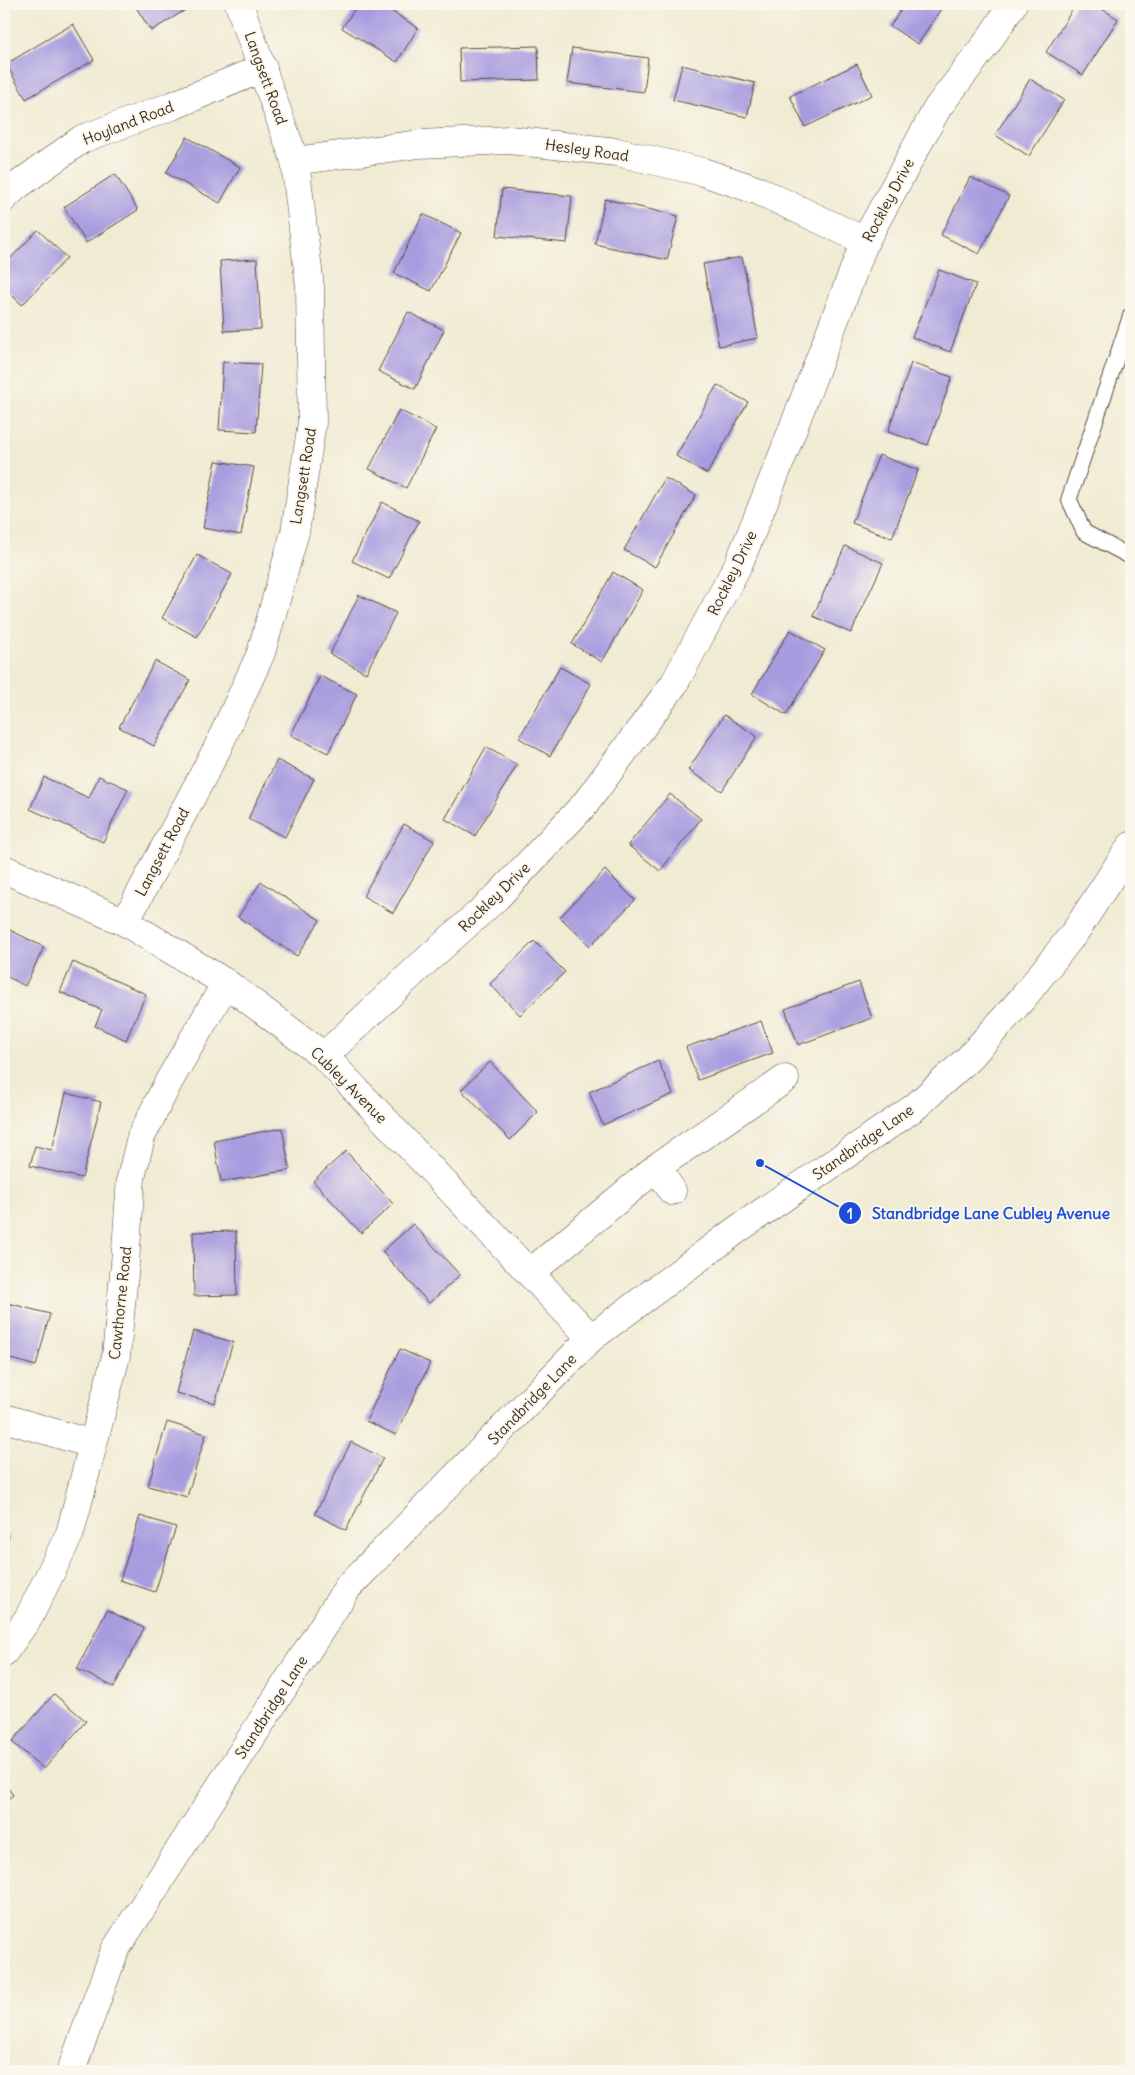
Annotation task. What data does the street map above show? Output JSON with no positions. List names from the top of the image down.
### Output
{
  "streets": {
    "street": [
      "Langsett Road",
      "Hoyland Road",
      "Hesley Road",
      "Rockley Drive",
      "Cubley Avenue",
      "Standbridge Lane",
      "Cawthorne Road"
    ]
  },
  "crossings": [
    ["Langsett Road", "Hoyland Road"],
    ["Langsett Road", "Hesley Road"],
    ["Langsett Road", "Cubley Avenue"],
    ["Hesley Road", "Rockley Drive"],
    ["Rockley Drive", "Cubley Avenue"],
    ["Cubley Avenue", "Standbridge Lane"],
    ["Cubley Avenue", "Cawthorne Road"]
  ],
  "places": ["Standbridge Lane Cubley Avenue"]
}
